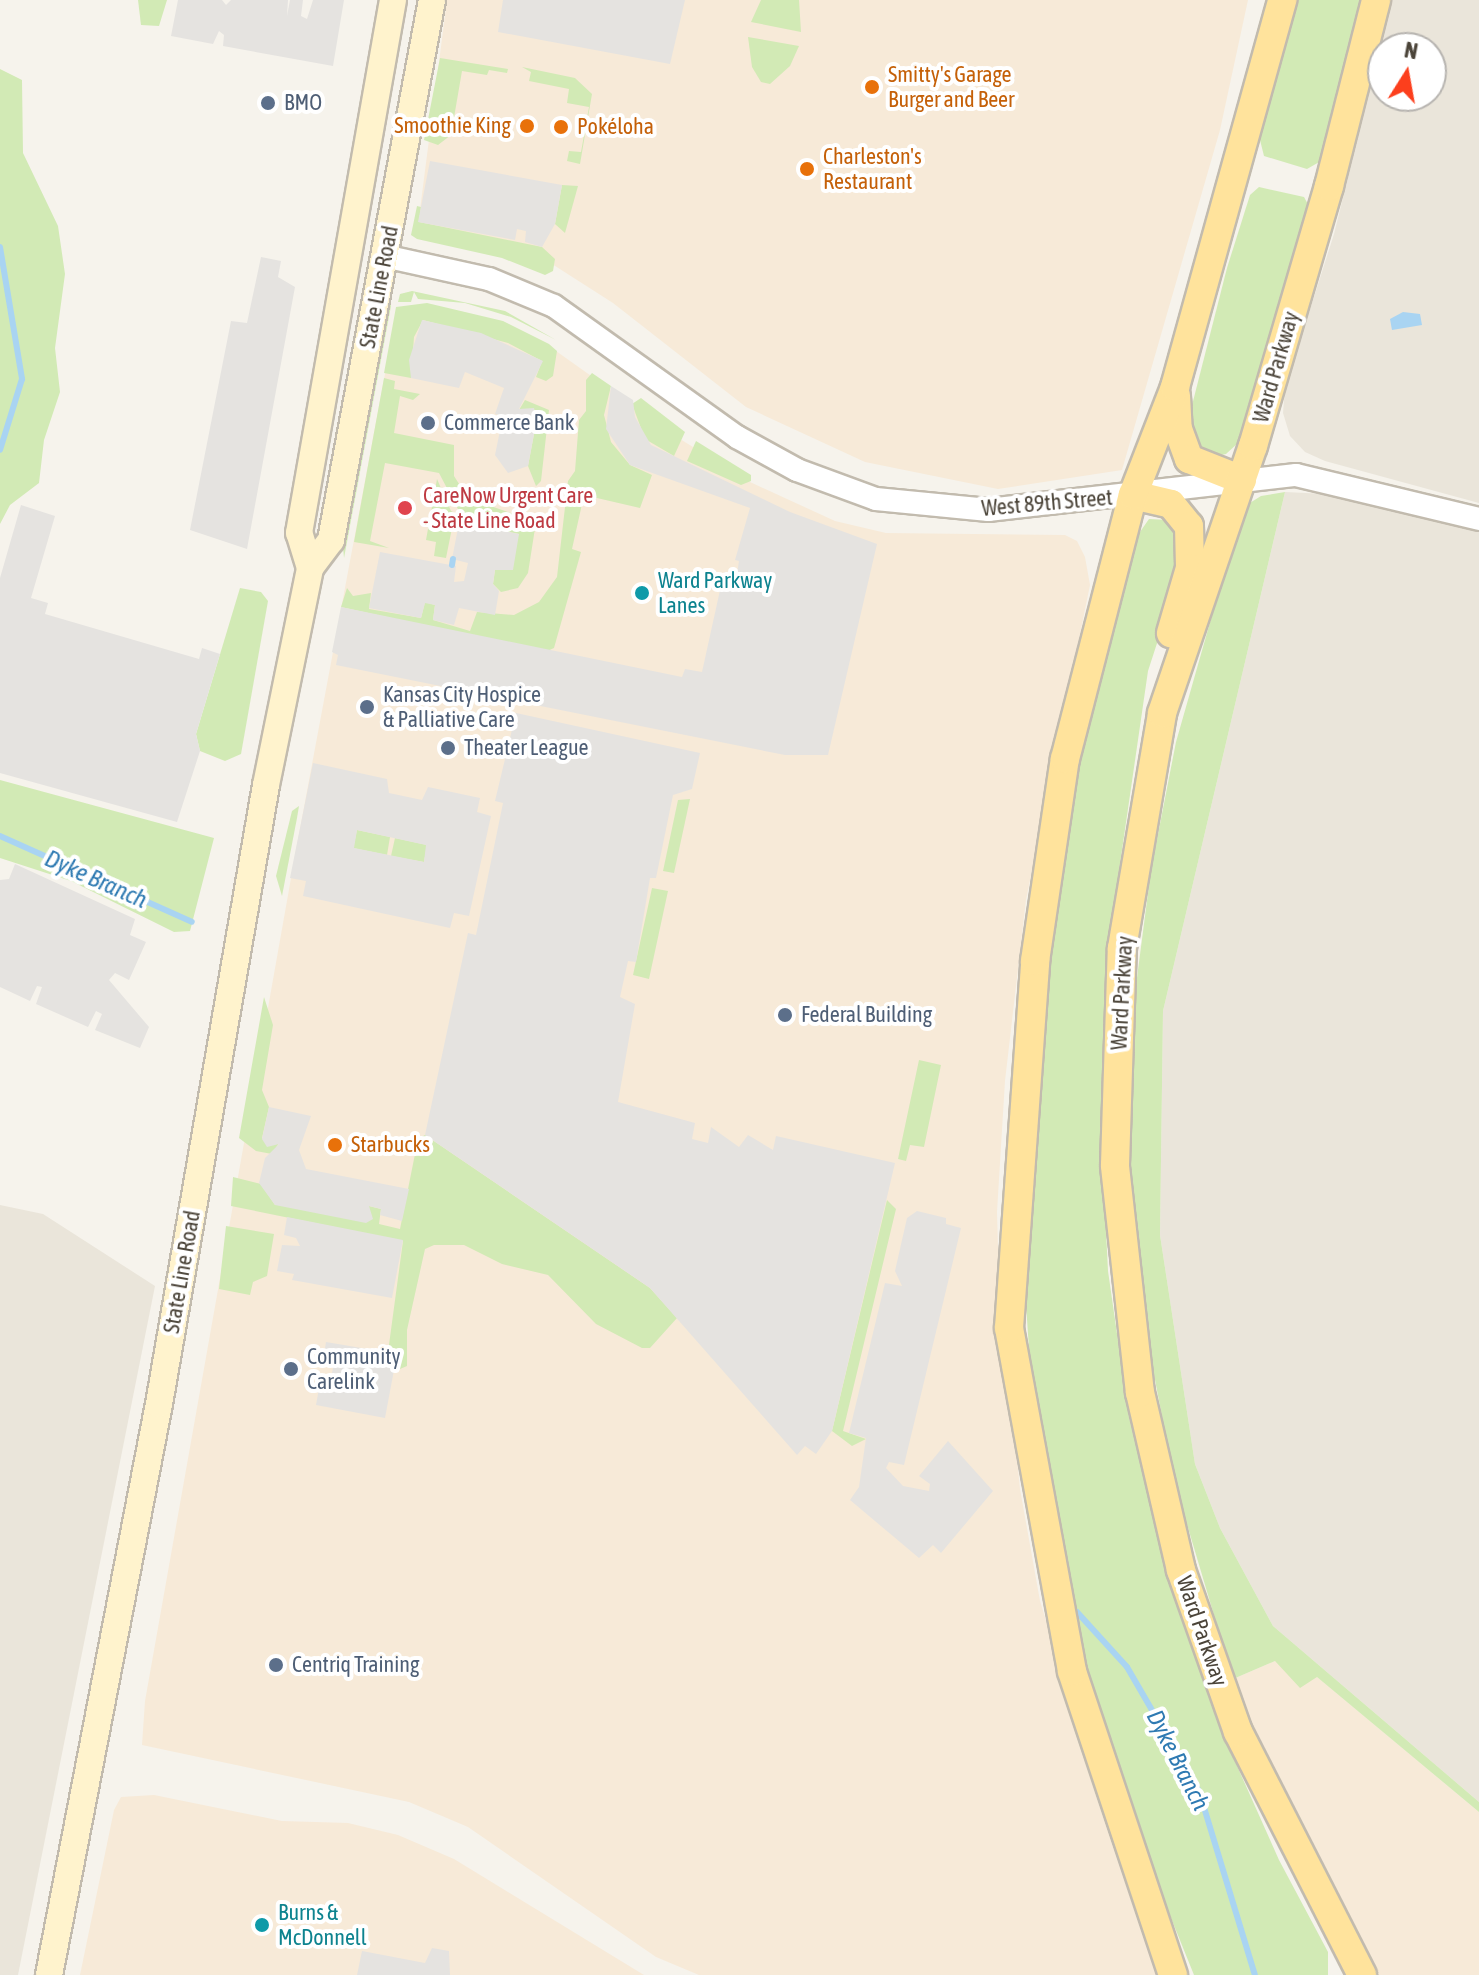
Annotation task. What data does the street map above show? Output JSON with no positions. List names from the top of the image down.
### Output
{
  "streets": {
    "main road": ["State Line Road", "Ward Parkway"],
    "street": ["West 89th Street"]
  },
  "crossings": [
    ["State Line Road", "West 89th Street"],
    ["Ward Parkway", "West 89th Street"]
  ],
  "water": ["Dyke Branch"],
  "places": [
    "Smitty's Garage Burger and Beer",
    "BMO",
    "Smoothie King",
    "Pokéloha",
    "Charleston's Restaurant",
    "Commerce Bank",
    "CareNow Urgent Care - State Line Road",
    "Ward Parkway Lanes",
    "Kansas City Hospice & Palliative Care",
    "Theater League",
    "Federal Building",
    "Starbucks",
    "Community Carelink",
    "Centriq Training",
    "Burns & McDonnell"
  ],
  "north": "top"
}
